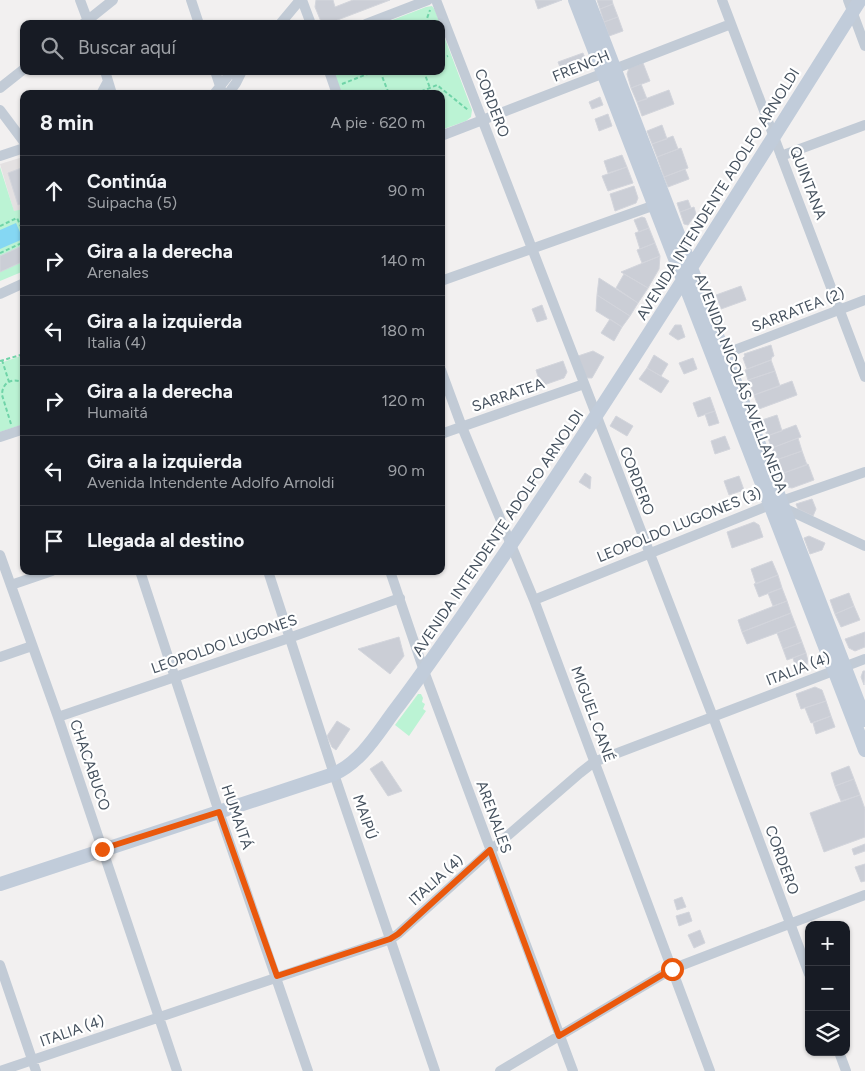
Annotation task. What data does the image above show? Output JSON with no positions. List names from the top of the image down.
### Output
{
  "streets": {
    "main road": ["AVENIDA INTENDENTE ADOLFO ARNOLDI", "AVENIDA NICOLÁS AVELLANEDA"],
    "street": [
      "FRENCH",
      "CORDERO",
      "QUINTANA",
      "SARRATEA (2)",
      "SARRATEA",
      "LEOPOLDO LUGONES (3)",
      "LEOPOLDO LUGONES",
      "ITALIA (4)",
      "MIGUEL CANÉ",
      "CHACABUCO",
      "HUMAITÁ",
      "MAIPÚ",
      "ARENALES"
    ]
  },
  "crossings": [
    ["FRENCH", "CORDERO"],
    ["FRENCH", "QUINTANA"],
    ["FRENCH", "AVENIDA NICOLÁS AVELLANEDA"],
    ["CORDERO", "AVENIDA INTENDENTE ADOLFO ARNOLDI"],
    ["CORDERO", "SARRATEA"],
    ["CORDERO", "LEOPOLDO LUGONES (3)"],
    ["CORDERO", "ITALIA (4)"],
    ["QUINTANA", "AVENIDA INTENDENTE ADOLFO ARNOLDI"],
    ["QUINTANA", "SARRATEA (2)"],
    ["AVENIDA INTENDENTE ADOLFO ARNOLDI", "AVENIDA NICOLÁS AVELLANEDA"],
    ["AVENIDA INTENDENTE ADOLFO ARNOLDI", "MIGUEL CANÉ"],
    ["AVENIDA INTENDENTE ADOLFO ARNOLDI", "CHACABUCO"],
    ["AVENIDA INTENDENTE ADOLFO ARNOLDI", "HUMAITÁ"],
    ["AVENIDA INTENDENTE ADOLFO ARNOLDI", "MAIPÚ"],
    ["AVENIDA INTENDENTE ADOLFO ARNOLDI", "ARENALES"],
    ["SARRATEA (2)", "AVENIDA NICOLÁS AVELLANEDA"],
    ["AVENIDA NICOLÁS AVELLANEDA", "LEOPOLDO LUGONES (3)"],
    ["AVENIDA NICOLÁS AVELLANEDA", "ITALIA (4)"],
    ["SARRATEA", "MIGUEL CANÉ"],
    ["LEOPOLDO LUGONES (3)", "MIGUEL CANÉ"],
    ["LEOPOLDO LUGONES", "CHACABUCO"],
    ["LEOPOLDO LUGONES", "HUMAITÁ"],
    ["LEOPOLDO LUGONES", "MAIPÚ"],
    ["LEOPOLDO LUGONES", "ARENALES"],
    ["ITALIA (4)", "MIGUEL CANÉ"],
    ["ITALIA (4)", "CHACABUCO"],
    ["ITALIA (4)", "HUMAITÁ"],
    ["ITALIA (4)", "MAIPÚ"],
    ["ITALIA (4)", "ARENALES"]
  ],
  "page": {
    "search": "Buscar aquí",
    "heading": ["8 min", "A pie · 620 m"],
    "list": [
      ["Continúa", "Suipacha (5)", "90 m"],
      ["Gira a la derecha", "Arenales", "140 m"],
      ["Gira a la izquierda", "Italia (4)", "180 m"],
      ["Gira a la derecha", "Humaitá", "120 m"],
      ["Gira a la izquierda", "Avenida Intendente Adolfo Arnoldi", "90 m"],
      "Llegada al destino"
    ],
    "map_buttons": ["+", "−"]
  }
}
